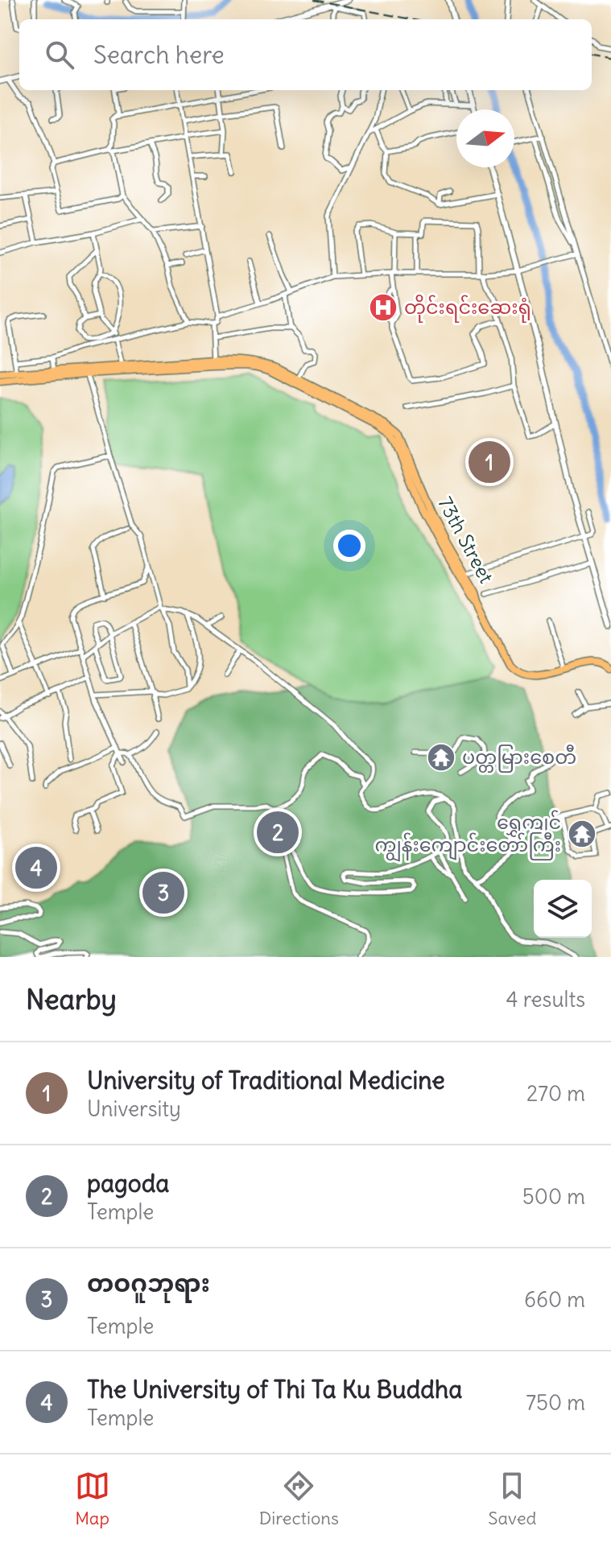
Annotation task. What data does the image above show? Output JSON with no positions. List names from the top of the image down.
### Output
{
  "streets": {
    "main road": ["73th Street"]
  },
  "places": {
    "hospital": ["တိုင်းရင်းဆေးရုံ"],
    "temple": ["ပတ္တမြားစေတီ", "ရွှေကျင် ကျွန်းကျောင်းတော်ကြီး"]
  },
  "north": "right",
  "page": {
    "search": "Search here",
    "pins": [
      "1",
      "2",
      "4",
      "3"
    ],
    "heading": ["Nearby", "4 results"],
    "list": [
      {
        "mark": "1",
        "name": "University of Traditional Medicine",
        "note": "University",
        "value": "270 m"
      },
      {
        "mark": "2",
        "name": "pagoda",
        "note": "Temple",
        "value": "500 m"
      },
      {
        "mark": "3",
        "name": "တဝဂူဘုရား",
        "note": "Temple",
        "value": "660 m"
      },
      {
        "mark": "4",
        "name": "The University of Thi Ta Ku Buddha",
        "note": "Temple",
        "value": "750 m"
      }
    ],
    "nav": ["Map", "Directions", "Saved"]
  }
}
